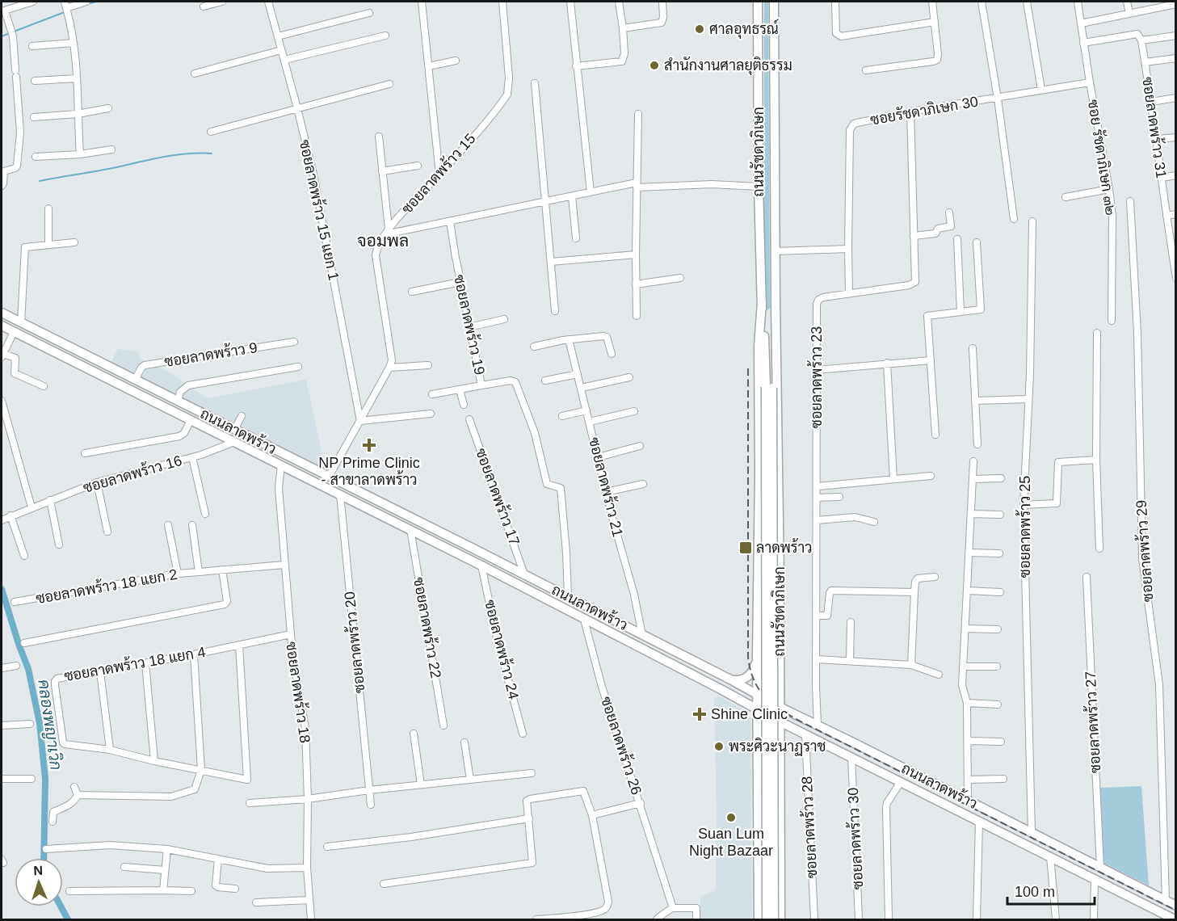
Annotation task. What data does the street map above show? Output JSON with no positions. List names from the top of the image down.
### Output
{
  "streets": {
    "main road": ["ถนนรัชดาภิเษก", "ถนนลาดพร้าว"],
    "street": [
      "ซอยรัชดาภิเษก 30",
      "ซอยลาดพร้าว 31",
      "ซอย รัชดาภิเษก ๓๒",
      "ซอยลาดพร้าว 15",
      "ซอยลาดพร้าว 15 แยก 1",
      "ซอยลาดพร้าว 19",
      "ซอยลาดพร้าว 9",
      "ซอยลาดพร้าว 23",
      "ซอยลาดพร้าว 16",
      "ซอยลาดพร้าว 21",
      "ซอยลาดพร้าว 17",
      "ซอยลาดพร้าว 25",
      "ซอยลาดพร้าว 29",
      "ซอยลาดพร้าว 18 แยก 2",
      "ซอยลาดพร้าว 22",
      "ซอยลาดพร้าว 20",
      "ซอยลาดพร้าว 24",
      "ซอยลาดพร้าว 18 แยก 4",
      "ซอยลาดพร้าว 18",
      "ซอยลาดพร้าว 27",
      "ซอยลาดพร้าว 26",
      "ซอยลาดพร้าว 28",
      "ซอยลาดพร้าว 30"
    ]
  },
  "crossings": [
    ["ซอยรัชดาภิเษก 30", "ซอย รัชดาภิเษก ๓๒"],
    ["ซอยรัชดาภิเษก 30", "ซอยลาดพร้าว 23"],
    ["ถนนรัชดาภิเษก", "ถนนลาดพร้าว"],
    ["ซอยลาดพร้าว 15", "ซอยลาดพร้าว 15 แยก 1"],
    ["ซอยลาดพร้าว 15", "ถนนลาดพร้าว"],
    ["ซอยลาดพร้าว 19", "ถนนลาดพร้าว"],
    ["ซอยลาดพร้าว 9", "ถนนลาดพร้าว"],
    ["ซอยลาดพร้าว 23", "ถนนลาดพร้าว"],
    ["ถนนลาดพร้าว", "ซอยลาดพร้าว 16"],
    ["ถนนลาดพร้าว", "ซอยลาดพร้าว 21"],
    ["ถนนลาดพร้าว", "ซอยลาดพร้าว 17"],
    ["ถนนลาดพร้าว", "ซอยลาดพร้าว 25"],
    ["ถนนลาดพร้าว", "ซอยลาดพร้าว 29"],
    ["ถนนลาดพร้าว", "ซอยลาดพร้าว 22"],
    ["ถนนลาดพร้าว", "ซอยลาดพร้าว 20"],
    ["ถนนลาดพร้าว", "ซอยลาดพร้าว 24"],
    ["ถนนลาดพร้าว", "ซอยลาดพร้าว 18"],
    ["ถนนลาดพร้าว", "ซอยลาดพร้าว 27"],
    ["ถนนลาดพร้าว", "ซอยลาดพร้าว 26"],
    ["ถนนลาดพร้าว", "ซอยลาดพร้าว 28"],
    ["ถนนลาดพร้าว", "ซอยลาดพร้าว 30"],
    ["ซอยลาดพร้าว 18 แยก 2", "ซอยลาดพร้าว 18"],
    ["ซอยลาดพร้าว 18 แยก 4", "ซอยลาดพร้าว 18"]
  ],
  "districts": ["จอมพล"],
  "water": ["คลองพญาเวิก"],
  "places": {
    "other": [
      "ศาลอุทธรณ์",
      "สำนักงานศาลยุติธรรม",
      "พระศิวะนาฏราช",
      "Suan Lum Night Bazaar"
    ],
    "health": ["NP Prime Clinic - สาขาลาดพร้าว", "Shine Clinic"],
    "transit": ["ลาดพร้าว"]
  },
  "scale_bar": "100 m",
  "north": "top"
}
